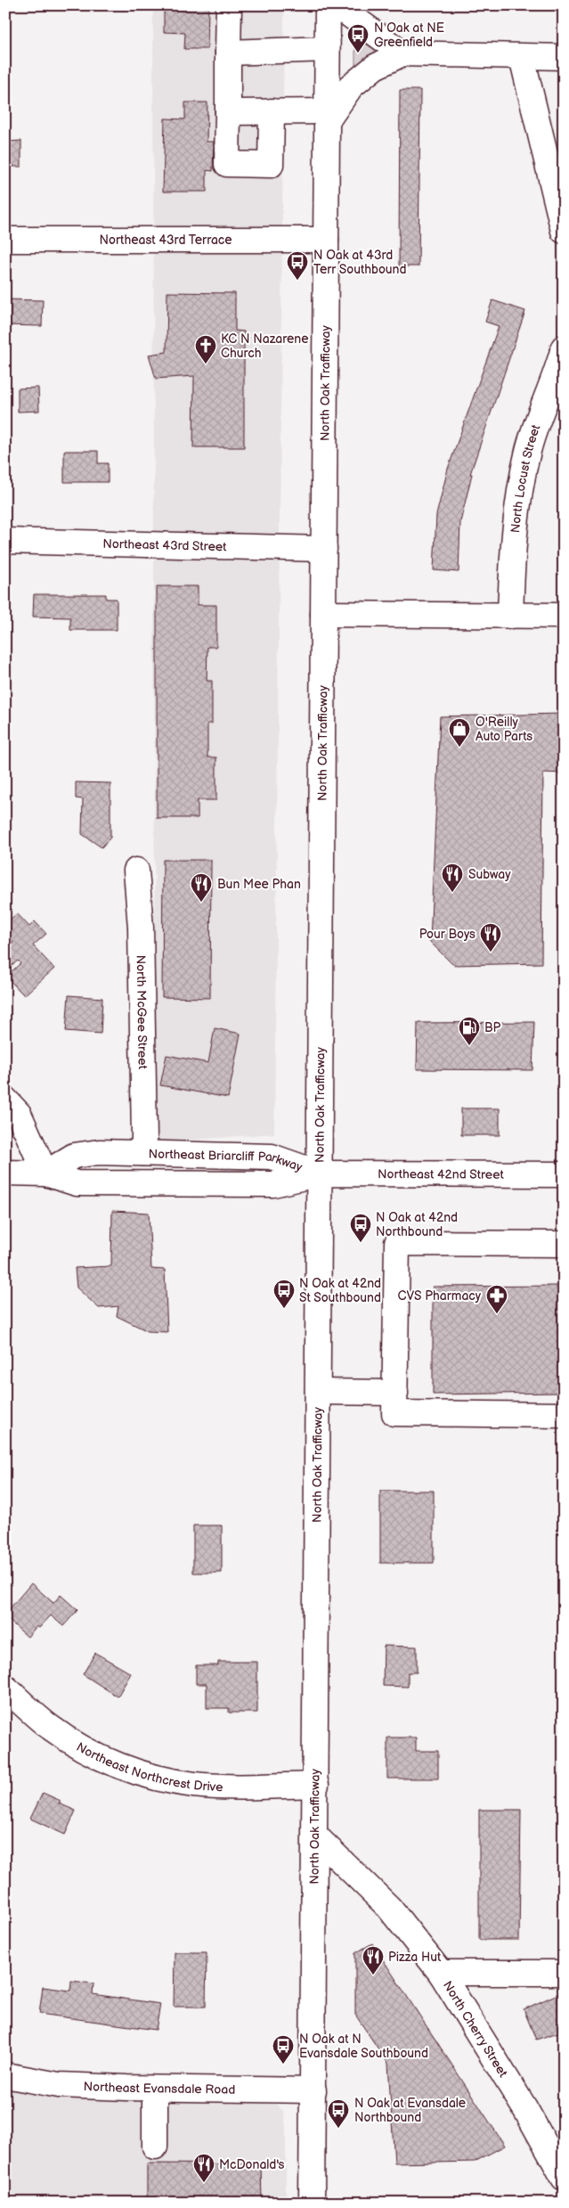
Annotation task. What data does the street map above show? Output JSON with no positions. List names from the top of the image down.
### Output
{
  "streets": {
    "street": [
      "Northeast 43rd Terrace",
      "North Oak Trafficway",
      "North Locust Street",
      "Northeast 43rd Street",
      "North McGee Street",
      "Northeast Briarcliff Parkway",
      "Northeast 42nd Street",
      "Northeast Northcrest Drive",
      "North Cherry Street",
      "Northeast Evansdale Road"
    ]
  },
  "crossings": [
    ["Northeast 43rd Terrace", "North Oak Trafficway"],
    ["North Oak Trafficway", "Northeast 43rd Street"],
    ["North Oak Trafficway", "Northeast Briarcliff Parkway"],
    ["North Oak Trafficway", "Northeast 42nd Street"],
    ["North Oak Trafficway", "Northeast Northcrest Drive"],
    ["North Oak Trafficway", "North Cherry Street"],
    ["North Oak Trafficway", "Northeast Evansdale Road"],
    ["North McGee Street", "Northeast Briarcliff Parkway"],
    ["Northeast Briarcliff Parkway", "Northeast 42nd Street"]
  ],
  "places": {
    "bus stop": [
      "N Oak at NE Greenfield",
      "N Oak at 43rd Terr Southbound",
      "N Oak at 42nd Northbound",
      "N Oak at 42nd St Southbound",
      "N Oak at N Evansdale Southbound",
      "N Oak at Evansdale Northbound"
    ],
    "church": ["KC N Nazarene Church"],
    "shop": ["O'Reilly Auto Parts"],
    "restaurant": [
      "Subway",
      "Bun Mee Phan",
      "Pour Boys",
      "Pizza Hut",
      "McDonald's"
    ],
    "fuel station": ["BP"],
    "pharmacy": ["CVS Pharmacy"]
  }
}
